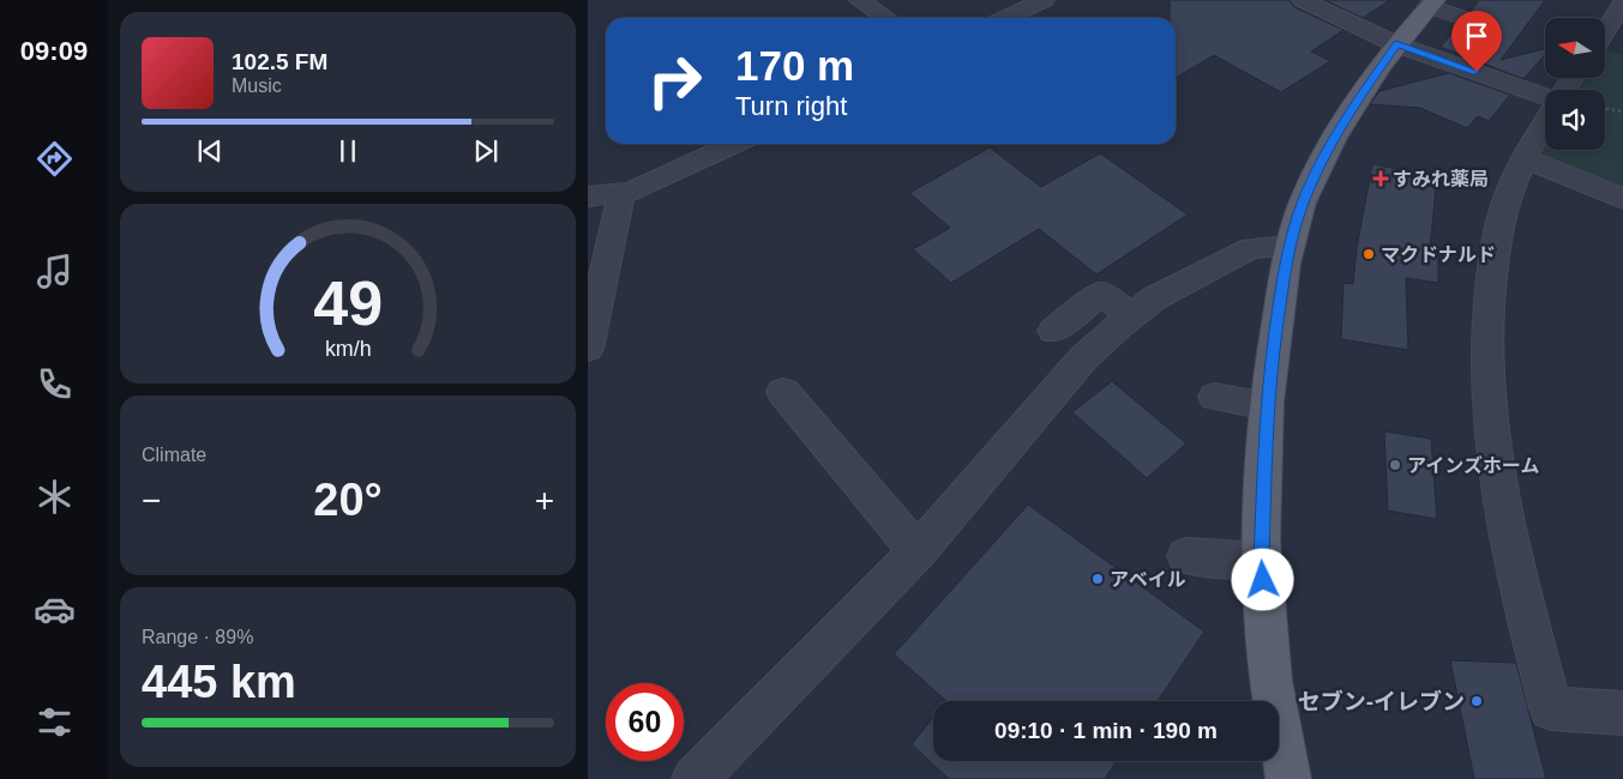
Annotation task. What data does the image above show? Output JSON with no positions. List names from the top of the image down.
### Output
{
  "places": {
    "health": ["すみれ薬局"],
    "other": [
      "マクドナルド",
      "アインズホーム",
      "アベイル",
      "セブン-イレブン"
    ]
  },
  "north": "left",
  "page": {
    "tabs": "09:09",
    "turn": ["170 m", "Turn right"],
    "song": ["102.5 FM", "Music"],
    "tile": [
      "Climate",
      ["Range · 89%", "445 km"]
    ],
    "heat": ["−", "20°", "+"],
    "limit": "60",
    "trip": "09:10 · 1 min · 190 m",
    "gauge": ["49", "km/h"]
  }
}
